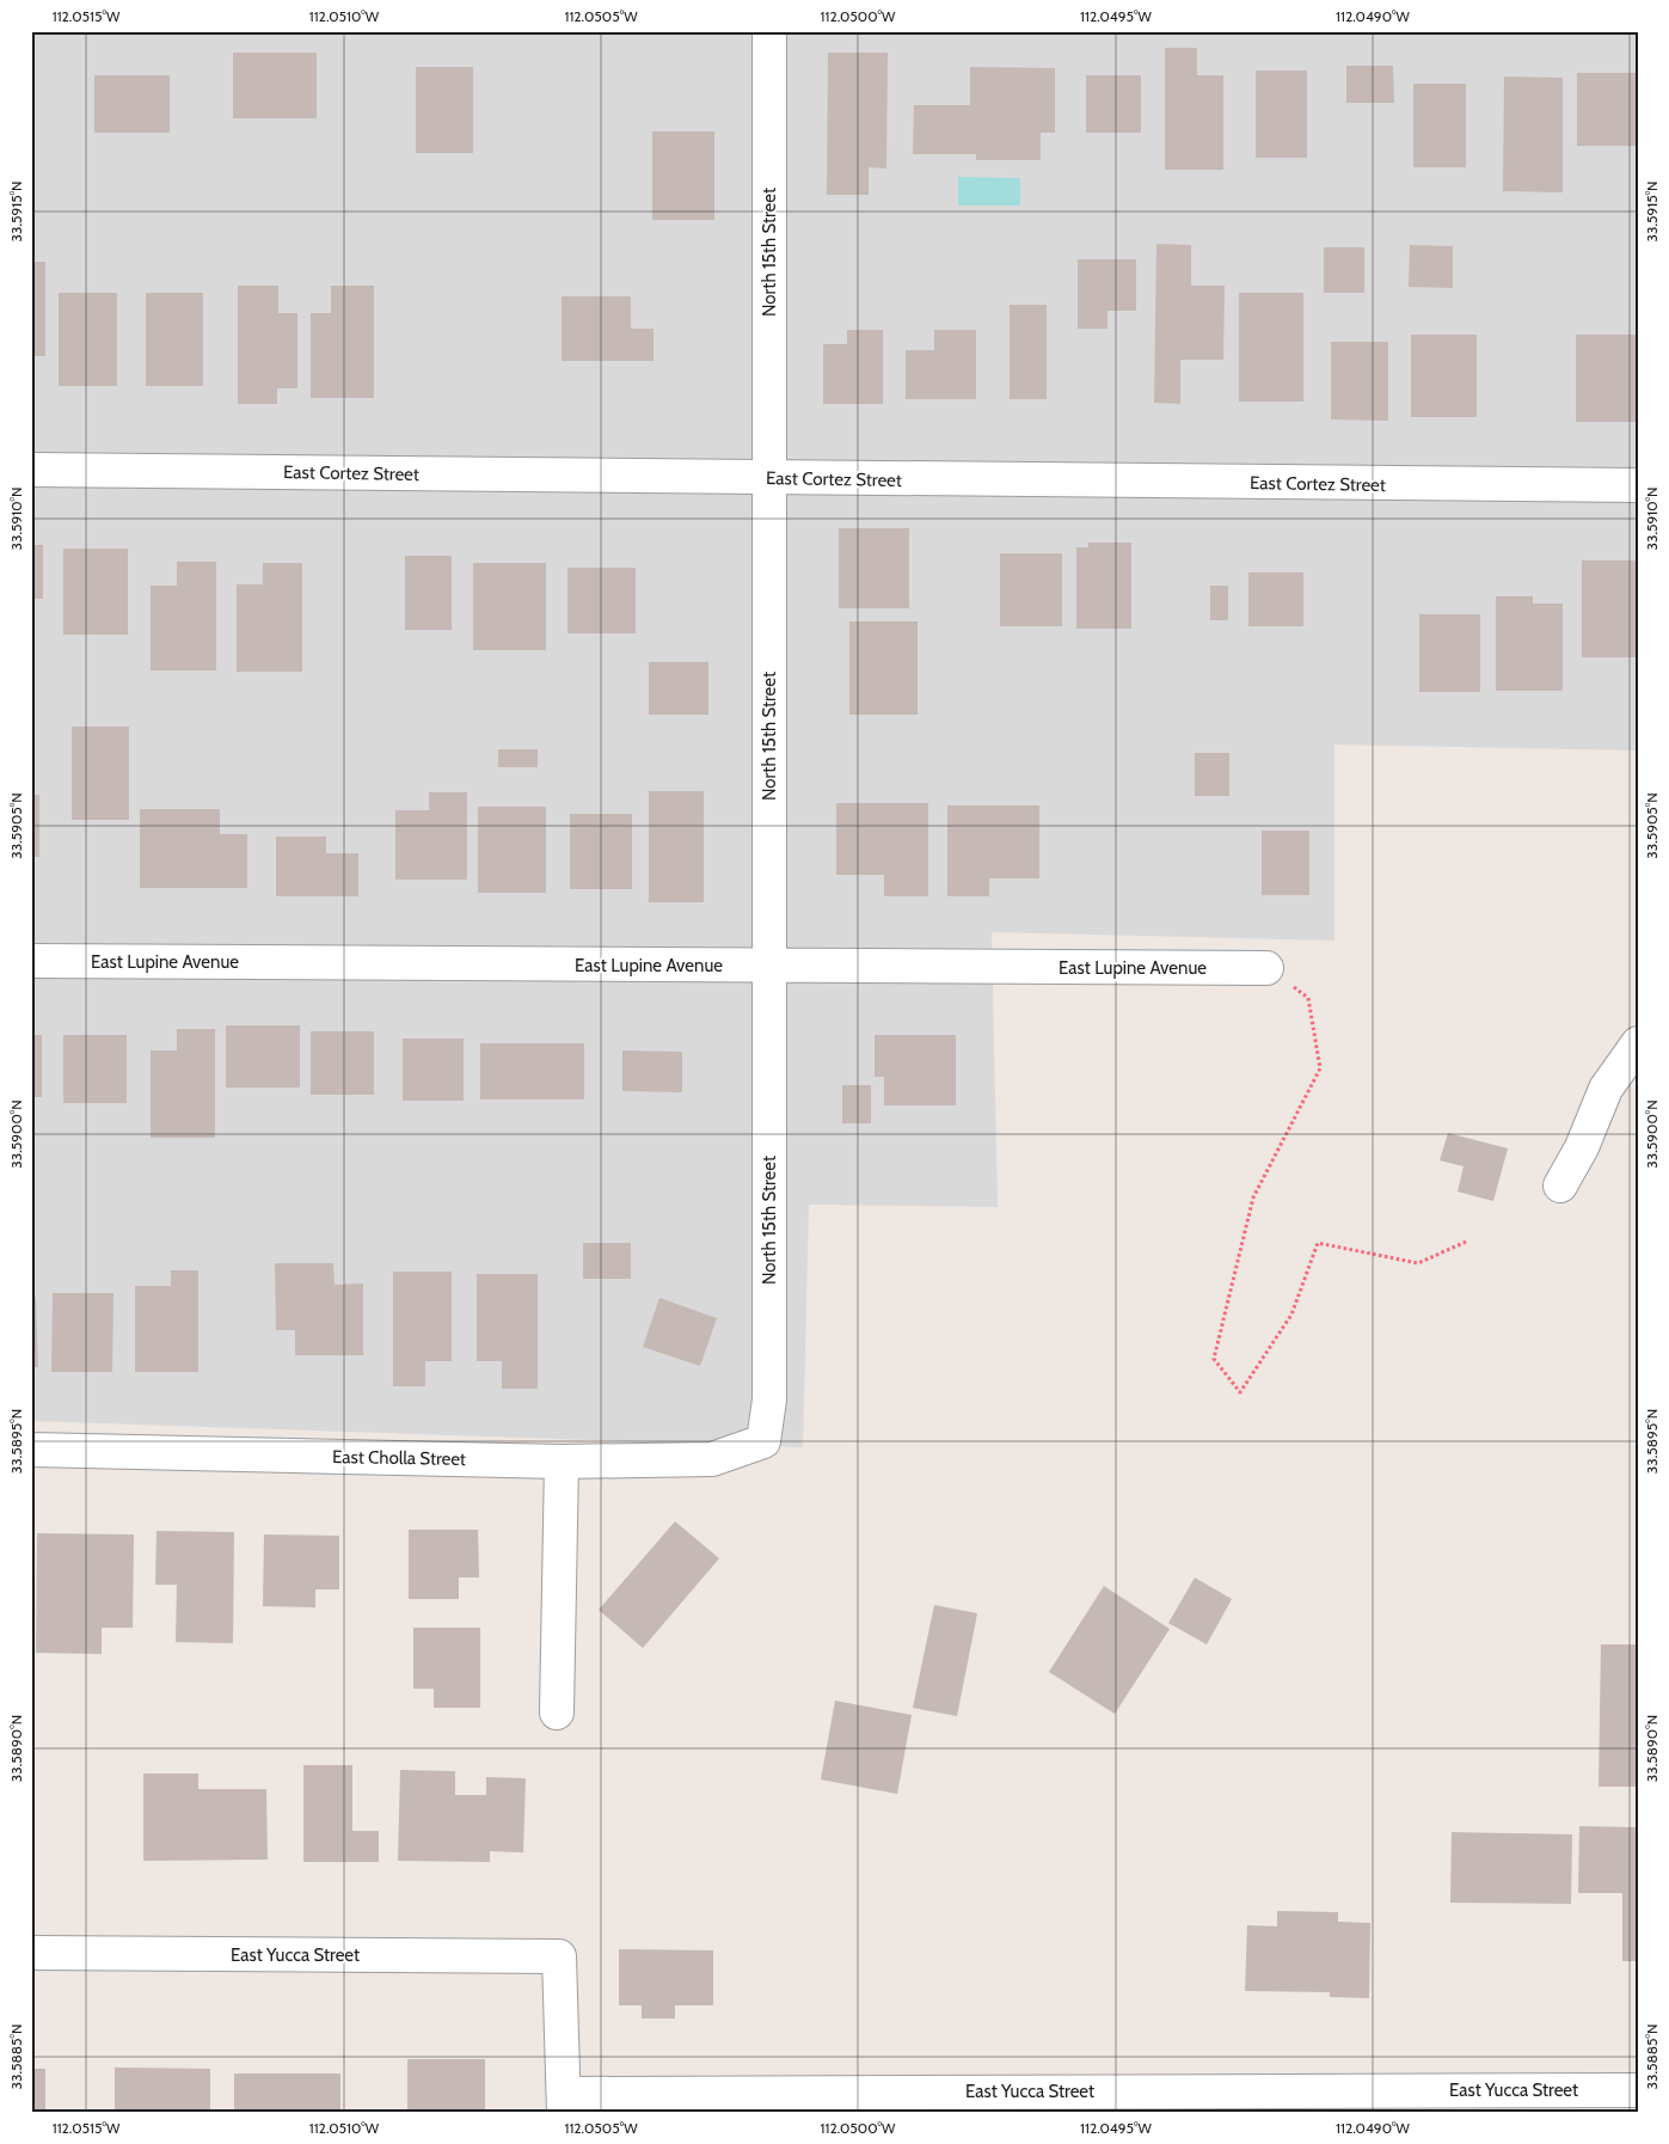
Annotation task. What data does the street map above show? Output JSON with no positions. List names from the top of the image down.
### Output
{
  "streets": {
    "street": [
      "North 15th Street",
      "East Cortez Street",
      "East Lupine Avenue",
      "East Cholla Street",
      "East Yucca Street"
    ]
  },
  "crossings": [
    ["North 15th Street", "East Cortez Street"],
    ["North 15th Street", "East Lupine Avenue"],
    ["North 15th Street", "East Cholla Street"]
  ],
  "coordinates": [
    "112.0515°W",
    "112.0510°W",
    "112.0505°W",
    "112.0500°W",
    "112.0495°W",
    "112.0490°W",
    "33.5915°N",
    "33.5910°N",
    "33.5905°N",
    "33.5900°N",
    "33.5895°N",
    "33.5890°N",
    "33.5885°N"
  ]
}
